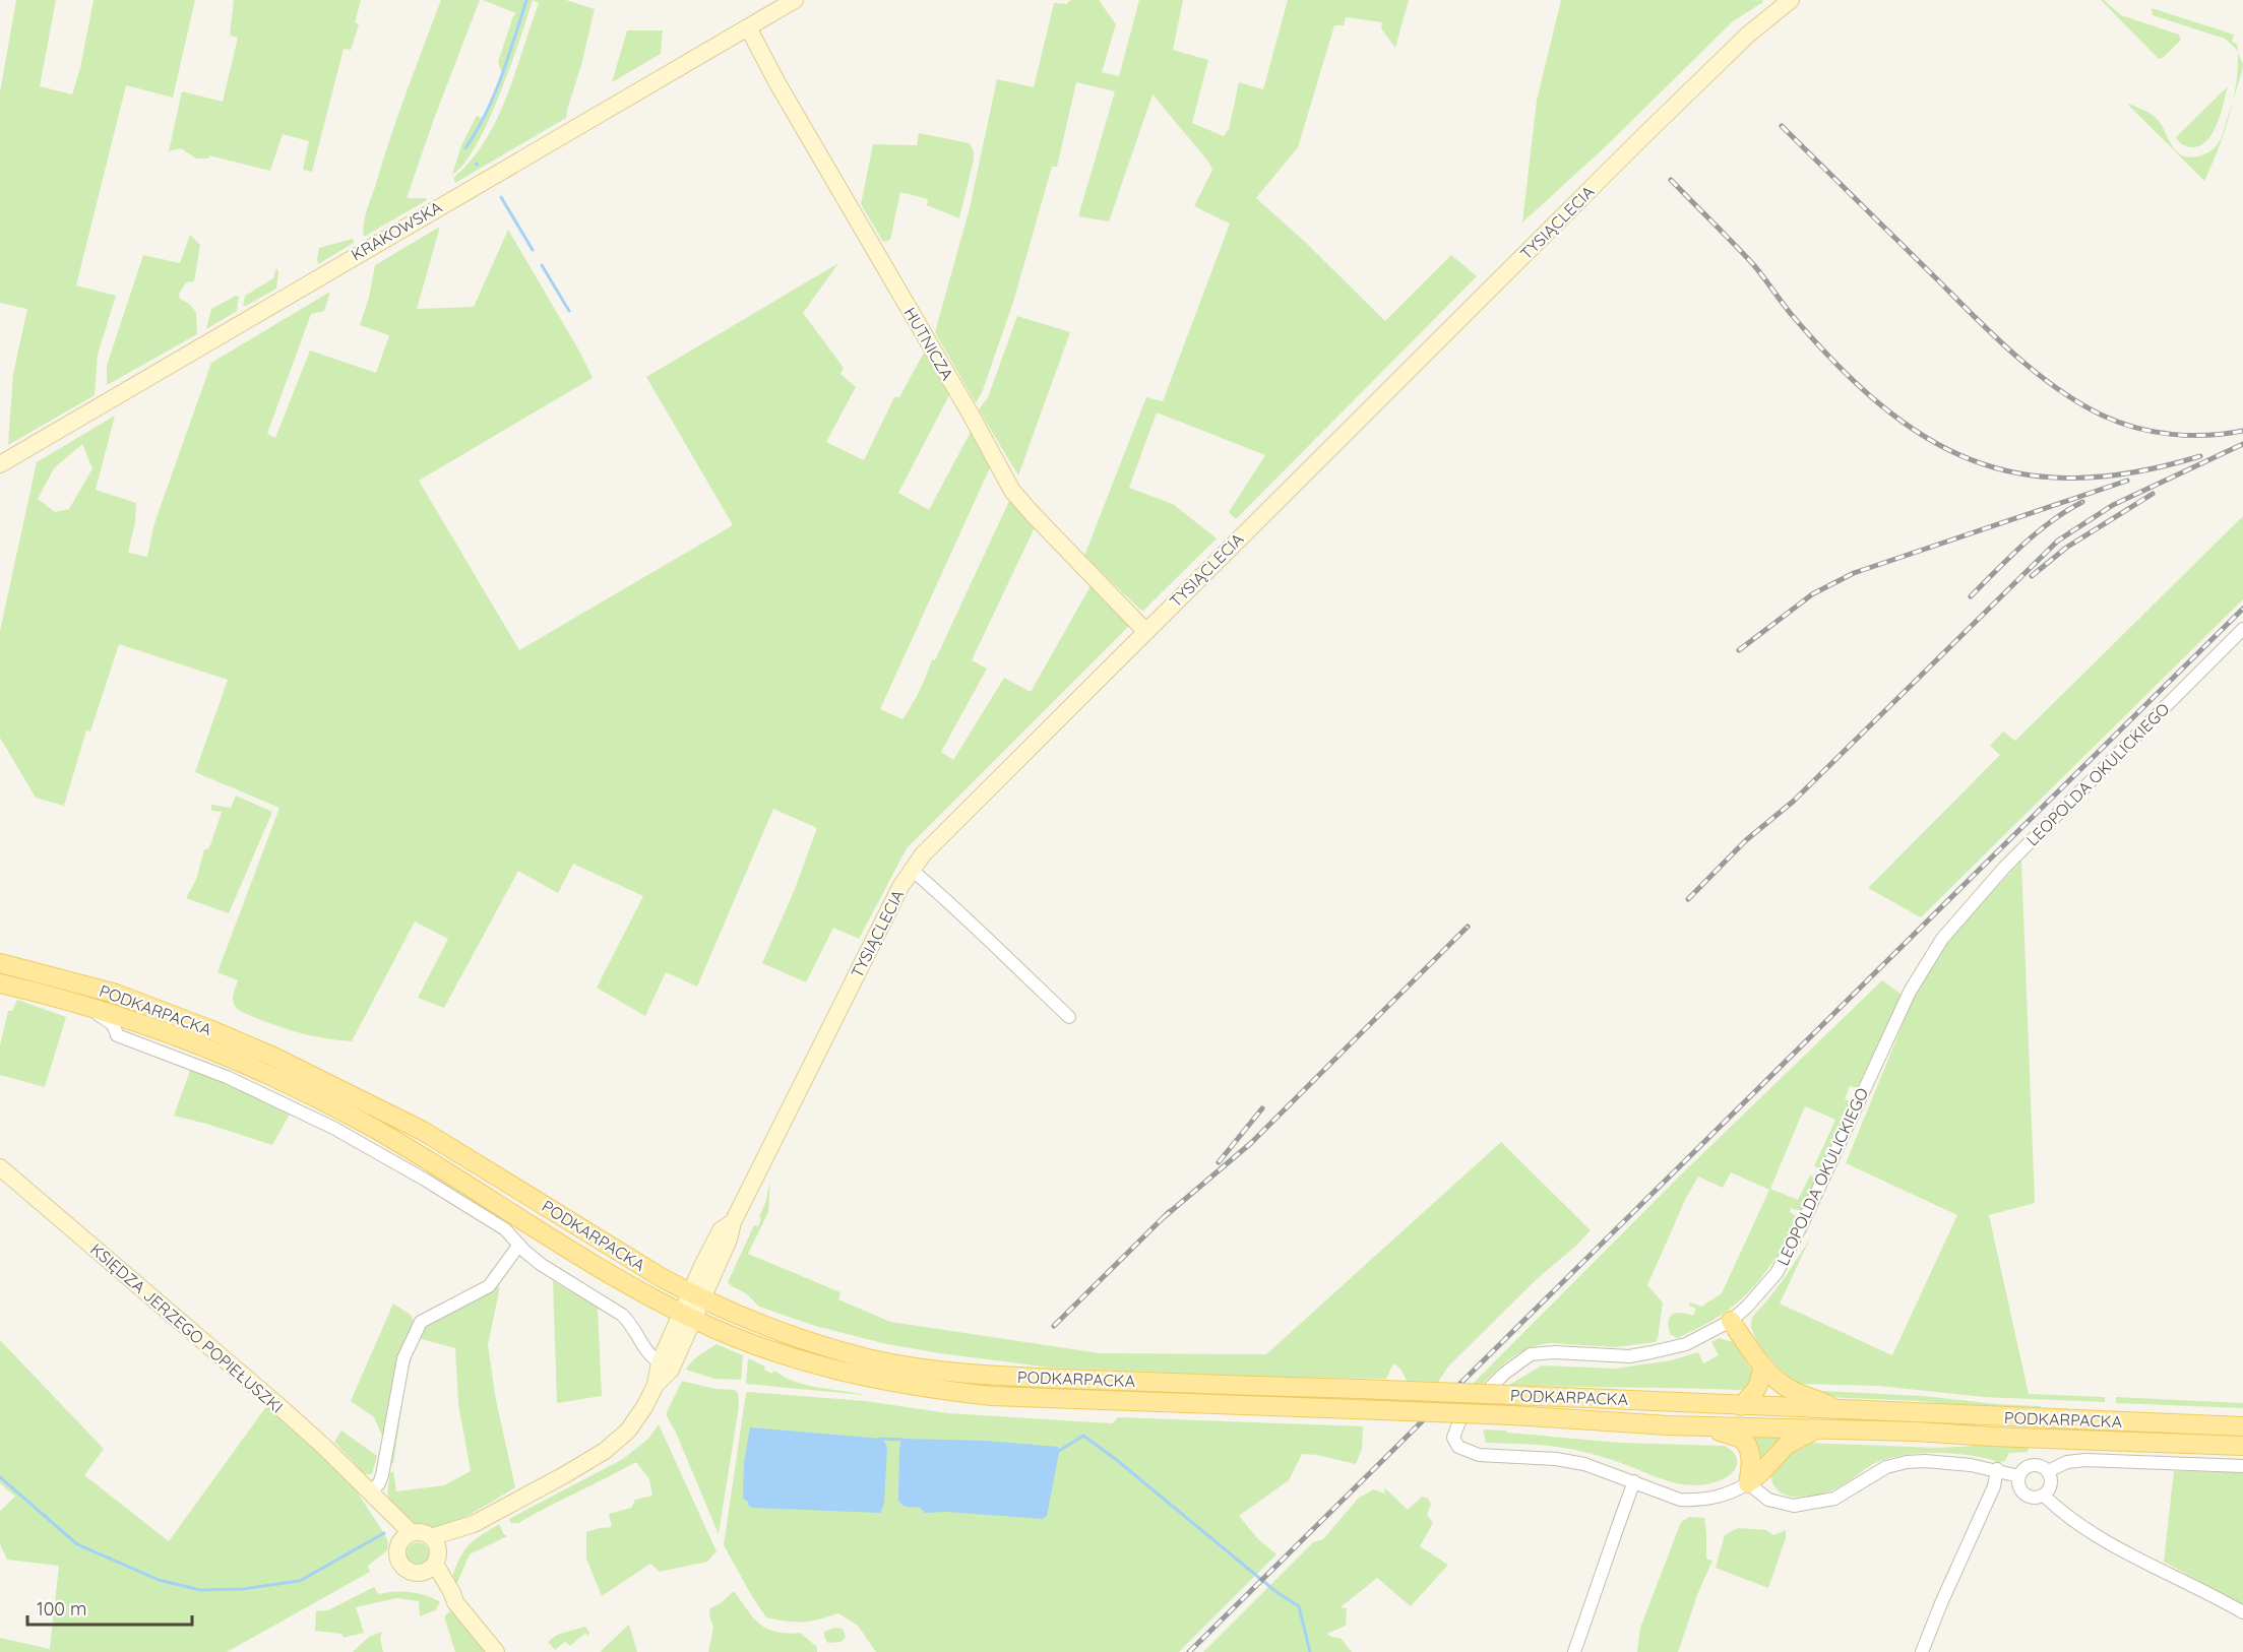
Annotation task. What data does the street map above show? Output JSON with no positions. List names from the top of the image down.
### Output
{
  "streets": {
    "main road": ["PODKARPACKA"],
    "street": [
      "TYSIĄCLECIA",
      "KRAKOWSKA",
      "HUTNICZA",
      "LEOPOLDA OKULICKIEGO",
      "KSIĘDZA JERZEGO POPIEŁUSZKI"
    ]
  },
  "crossings": [
    ["TYSIĄCLECIA", "HUTNICZA"],
    ["TYSIĄCLECIA", "PODKARPACKA"],
    ["KRAKOWSKA", "HUTNICZA"]
  ],
  "scale_bar": "100 m"
}
